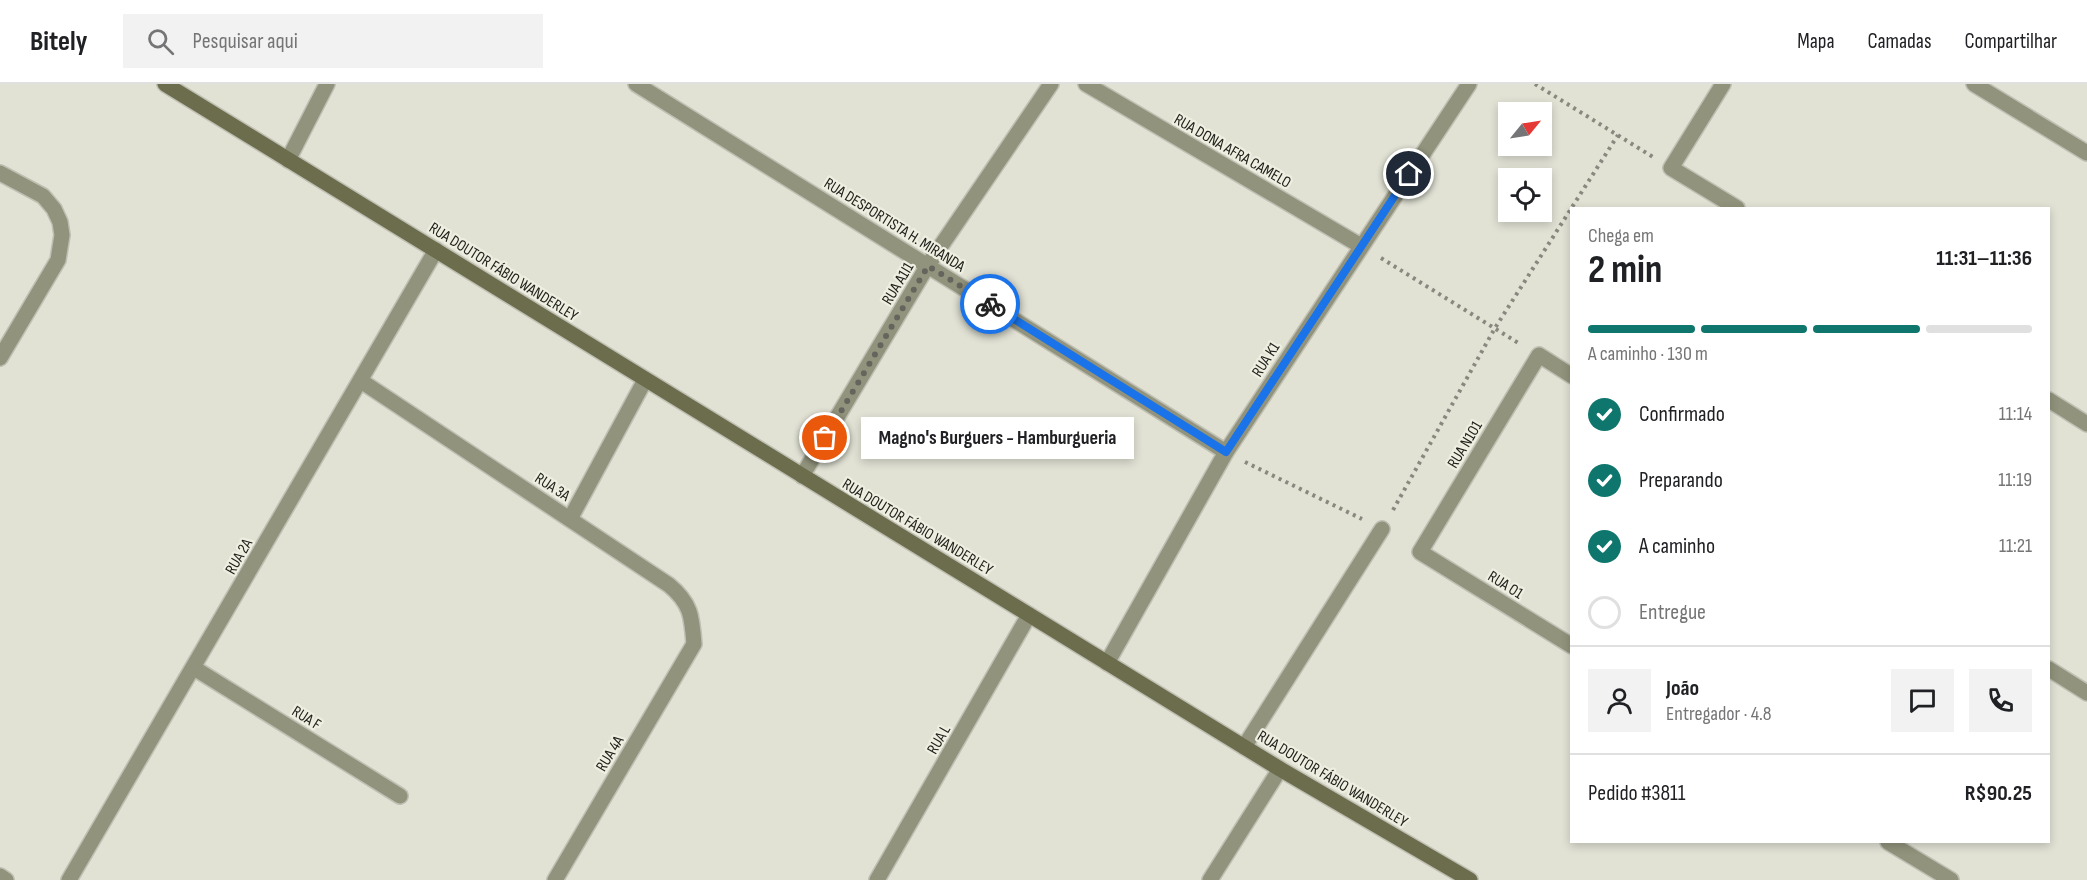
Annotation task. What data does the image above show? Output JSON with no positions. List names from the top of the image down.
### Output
{
  "streets": {
    "street": [
      "RUA DONA AFRA CAMELO",
      "RUA DESPORTISTA H. MIRANDA",
      "RUA DOUTOR FÁBIO WANDERLEY",
      "RUA A1I1",
      "RUA K1",
      "RUA N1O1",
      "RUA 3A",
      "RUA 2A",
      "RUA O1",
      "RUA F",
      "RUA L",
      "RUA 4A"
    ]
  },
  "crossings": [
    ["RUA DONA AFRA CAMELO", "RUA K1"],
    ["RUA DESPORTISTA H. MIRANDA", "RUA A1I1"],
    ["RUA DESPORTISTA H. MIRANDA", "RUA K1"],
    ["RUA DOUTOR FÁBIO WANDERLEY", "RUA A1I1"],
    ["RUA DOUTOR FÁBIO WANDERLEY", "RUA K1"],
    ["RUA DOUTOR FÁBIO WANDERLEY", "RUA 2A"],
    ["RUA DOUTOR FÁBIO WANDERLEY", "RUA L"],
    ["RUA N1O1", "RUA O1"],
    ["RUA 3A", "RUA 2A"],
    ["RUA 3A", "RUA 4A"],
    ["RUA 2A", "RUA F"]
  ],
  "places": ["Magno's Burguers - Hamburgueria"],
  "north": "top right",
  "page": {
    "header": "Bitely",
    "search": "Pesquisar aqui",
    "nav": ["Mapa", "Camadas", "Compartilhar"],
    "heading": ["2 min", "Chega em", "11:31–11:36"],
    "panel": [
      "João",
      "Entregador · 4.8",
      "Pedido #3811",
      "R$90.25"
    ],
    "bar": "A caminho · 130 m",
    "list": [
      ["Confirmado", "11:14"],
      ["Preparando", "11:19"],
      ["A caminho", "11:21"],
      "Entregue"
    ],
    "bubble": "Magno's Burguers - Hamburgueria"
  }
}
